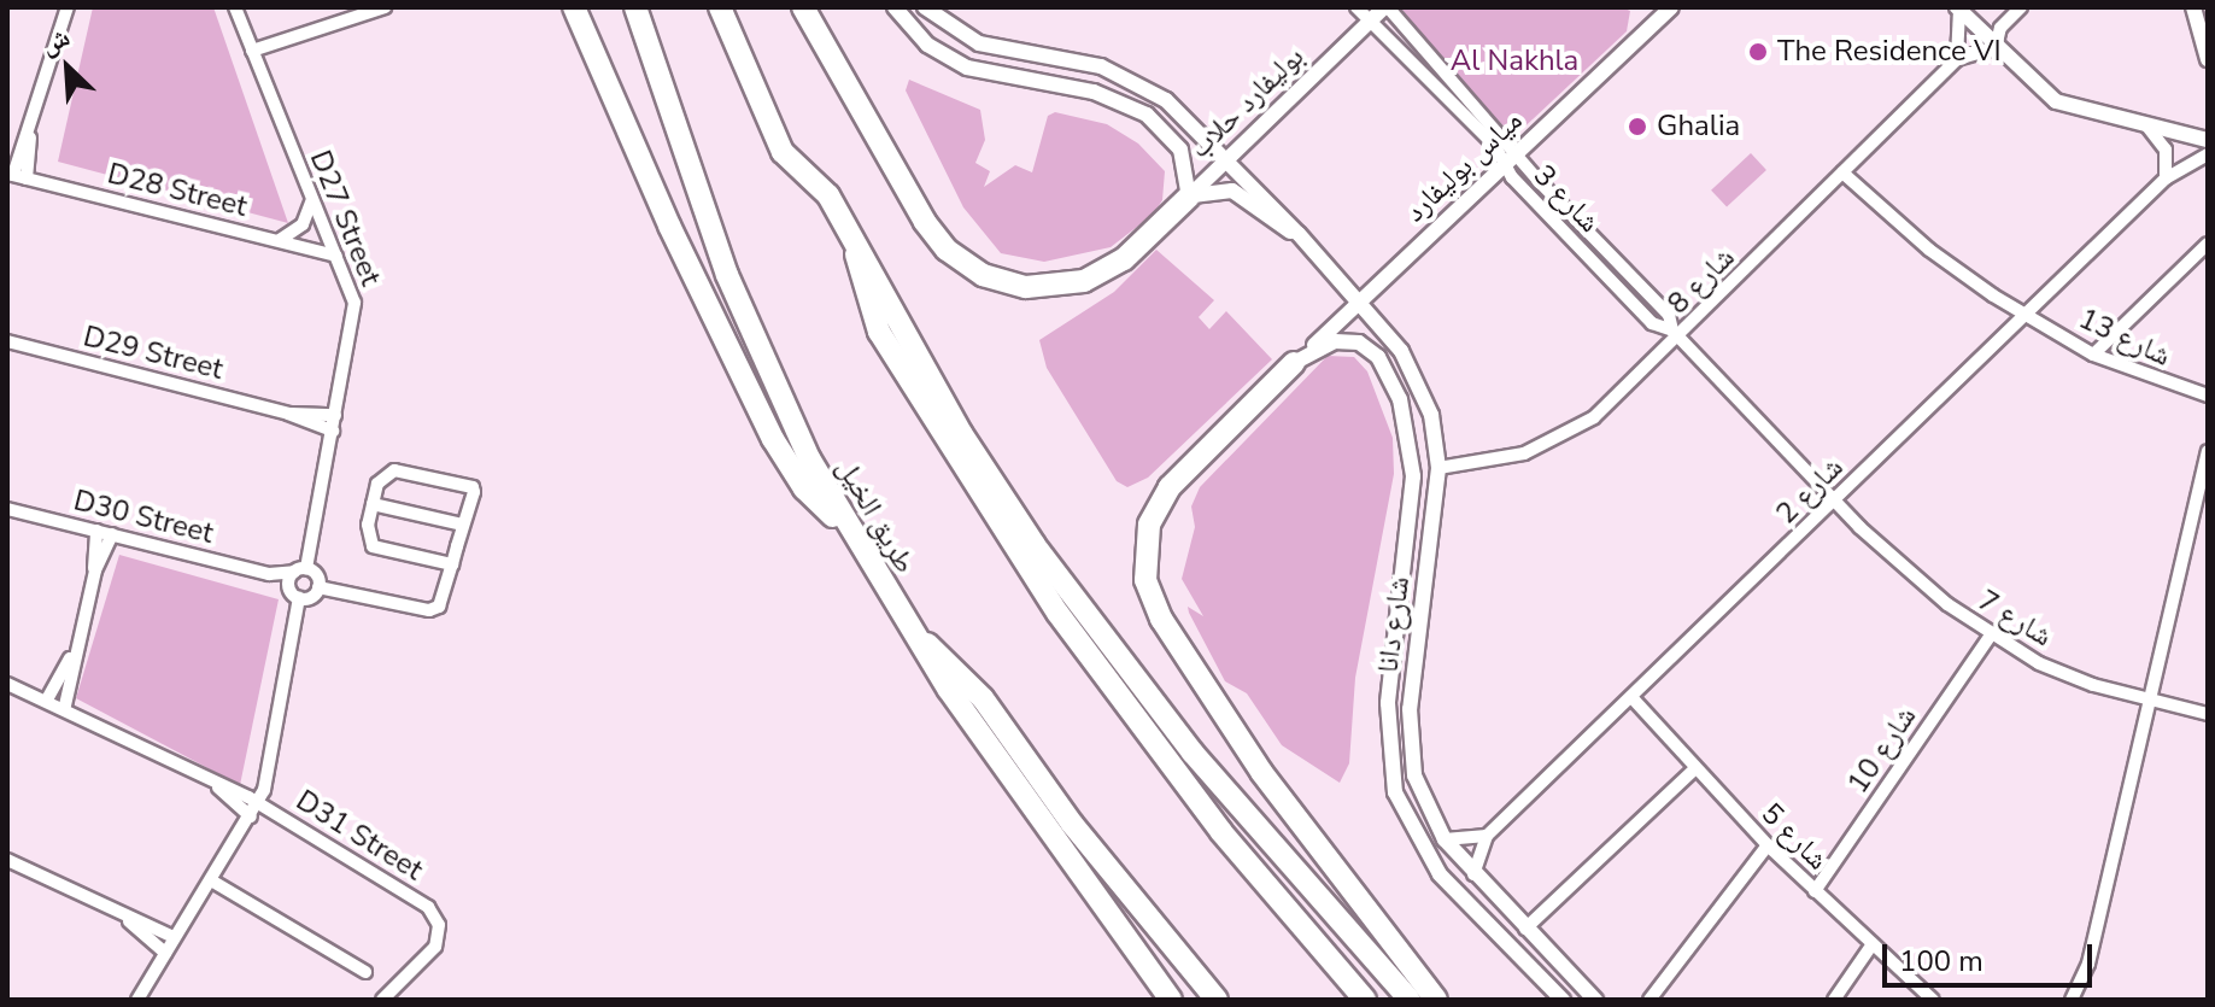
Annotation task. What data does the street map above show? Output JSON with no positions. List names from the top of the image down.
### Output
{
  "streets": {
    "highway": ["طريق الخيل"],
    "street": [
      "بوليفارد حلاب",
      "مياس بوليفارد",
      "D28 Street",
      "شارع 3",
      "D27 Street",
      "شارع 8",
      "شارع 13",
      "D29 Street",
      "شارع 2",
      "D30 Street",
      "شارع 7",
      "شارع دانا",
      "شارع 10",
      "D31 Street",
      "شارع 5"
    ]
  },
  "crossings": [
    ["بوليفارد حلاب", "شارع 3"],
    ["بوليفارد حلاب", "شارع دانا"],
    ["مياس بوليفارد", "شارع 3"],
    ["مياس بوليفارد", "شارع دانا"],
    ["D28 Street", "D27 Street"],
    ["شارع 3", "شارع 8"],
    ["شارع 3", "شارع 2"],
    ["شارع 3", "شارع 7"],
    ["D27 Street", "D29 Street"],
    ["D27 Street", "D30 Street"],
    ["شارع 8", "شارع دانا"],
    ["شارع 13", "شارع 2"],
    ["شارع 2", "شارع 7"],
    ["شارع 2", "شارع دانا"],
    ["شارع 2", "شارع 5"],
    ["شارع 7", "شارع 10"],
    ["شارع 10", "شارع 5"]
  ],
  "parks": ["Al Nakhla"],
  "places": ["The Residence VI", "Ghalia"],
  "scale_bar": "100 m",
  "north": "top left"
}
